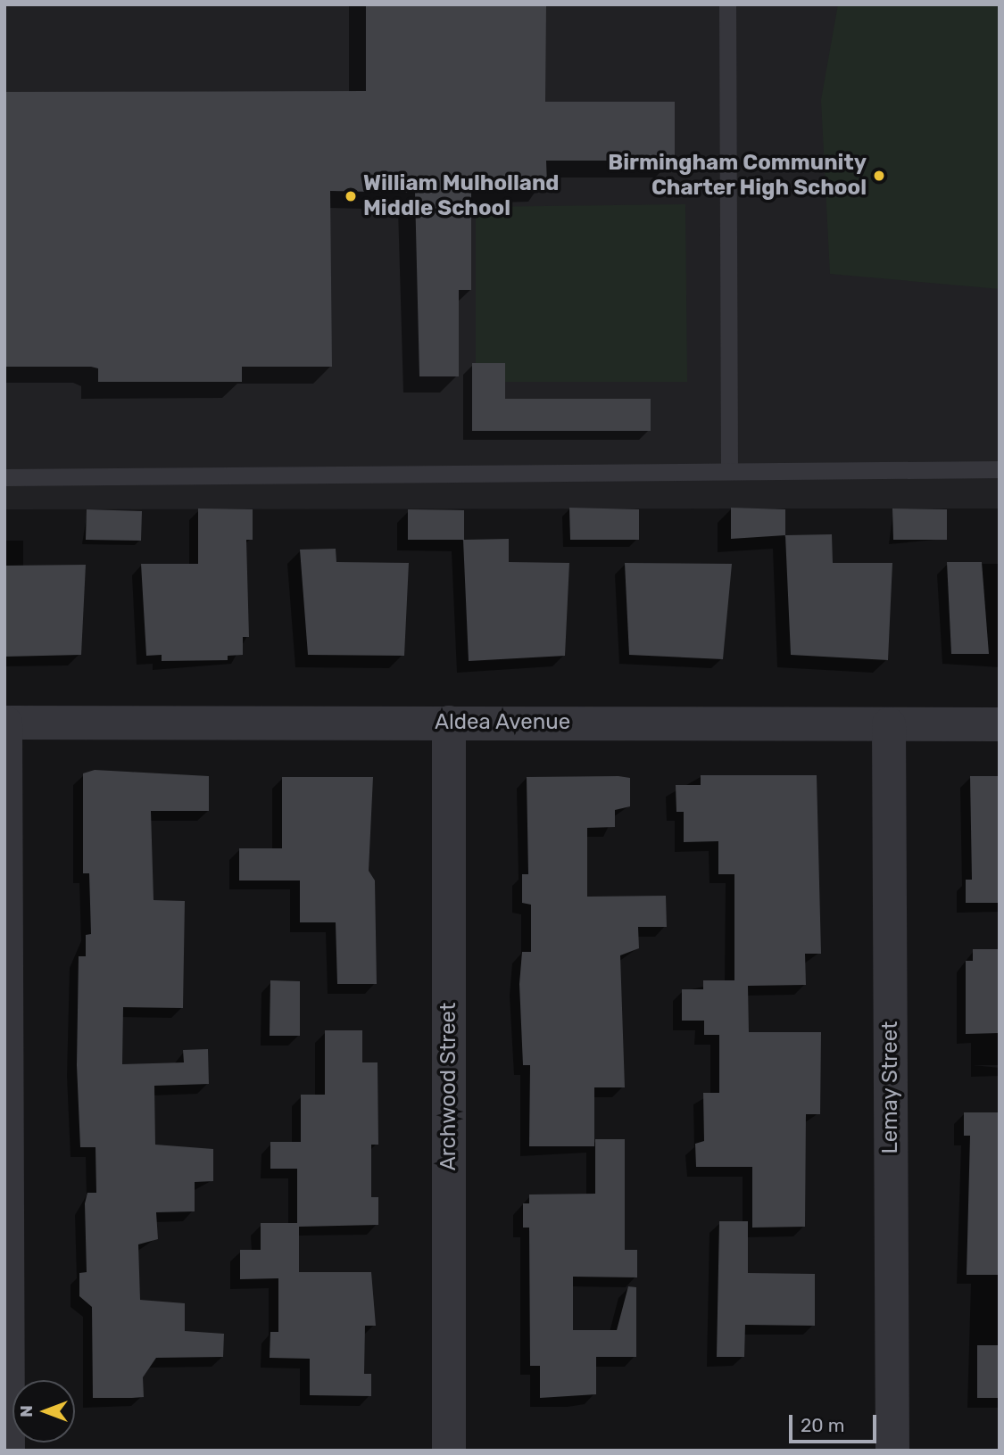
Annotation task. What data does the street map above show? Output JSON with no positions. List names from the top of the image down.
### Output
{
  "streets": {
    "street": ["Aldea Avenue", "Archwood Street", "Lemay Street"]
  },
  "crossings": [
    ["Aldea Avenue", "Archwood Street"],
    ["Aldea Avenue", "Lemay Street"]
  ],
  "places": ["Birmingham Community Charter High School", "William Mulholland Middle School"],
  "scale_bar": "20 m",
  "north": "left"
}
